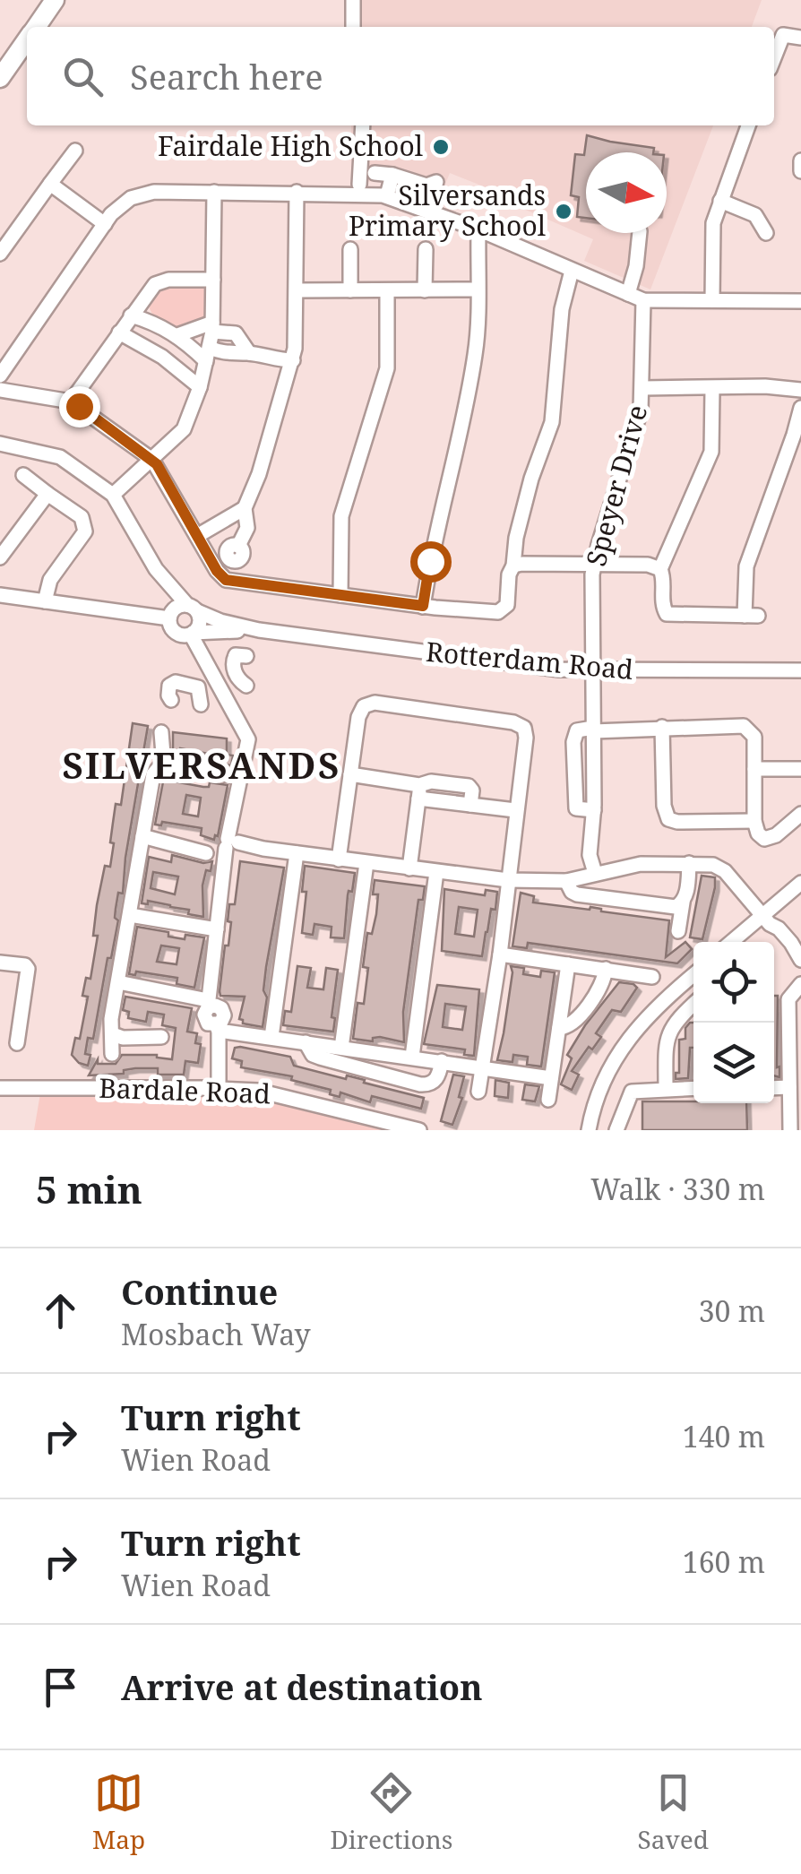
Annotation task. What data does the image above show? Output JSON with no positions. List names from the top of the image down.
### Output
{
  "streets": {
    "street": ["Speyer Drive", "Rotterdam Road", "Bardale Road"]
  },
  "crossings": [
    ["Speyer Drive", "Rotterdam Road"]
  ],
  "districts": ["SILVERSANDS"],
  "places": ["Fairdale High School", "Silversands Primary School"],
  "north": "right",
  "page": {
    "search": "Search here",
    "heading": ["5 min", "Walk · 330 m"],
    "list": [
      ["Continue", "Mosbach Way", "30 m"],
      ["Turn right", "Wien Road", "140 m"],
      ["Turn right", "Wien Road", "160 m"],
      "Arrive at destination"
    ],
    "nav": ["Map", "Directions", "Saved"]
  }
}
